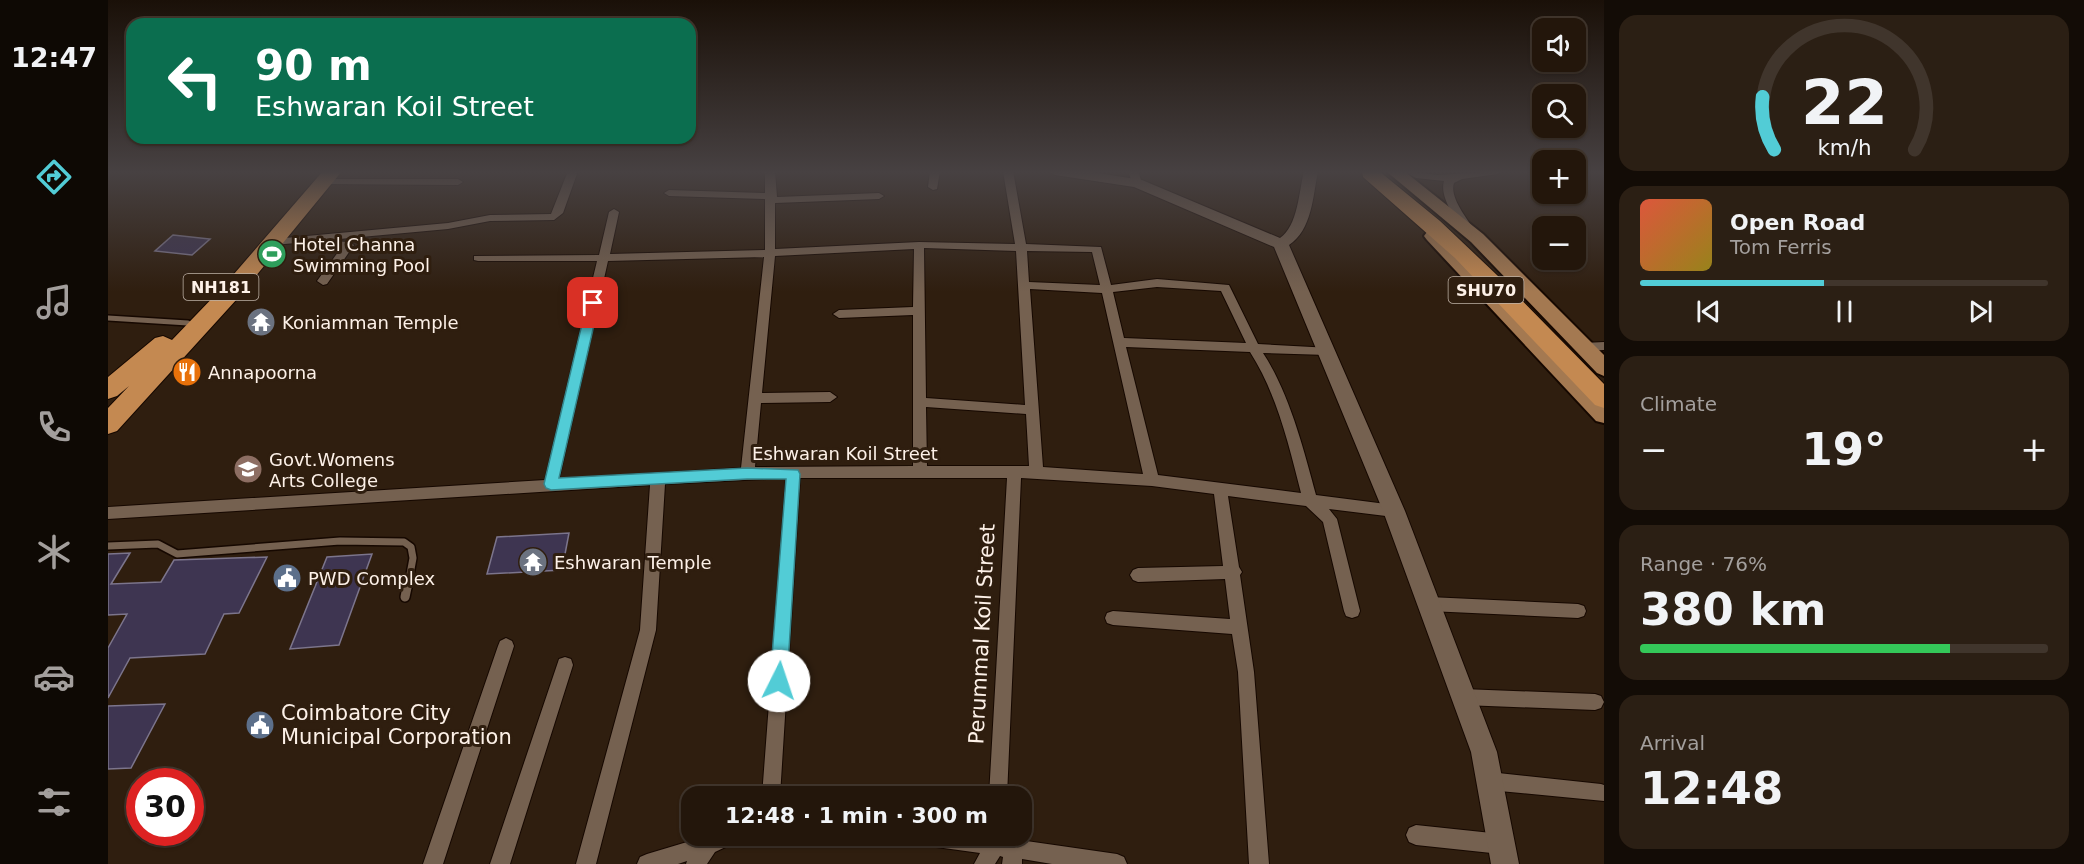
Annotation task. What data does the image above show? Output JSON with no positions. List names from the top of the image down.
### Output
{
  "streets": {
    "highway": ["NH181"],
    "main road": ["SHU70"],
    "street": ["Eshwaran Koil Street", "Perummal Koil Street"]
  },
  "crossings": [
    ["Eshwaran Koil Street", "Perummal Koil Street"]
  ],
  "places": {
    "sports": ["Hotel Channa Swimming Pool"],
    "temple": ["Koniamman Temple", "Eshwaran Temple"],
    "restaurant": ["Annapoorna"],
    "school or university": ["Govt.Womens Arts College"],
    "public building": ["PWD Complex", "Coimbatore City Municipal Corporation"]
  },
  "page": {
    "tabs": "12:47",
    "map_buttons": ["+", "−"],
    "turn": ["90 m", "Eshwaran Koil Street"],
    "song": ["Open Road", "Tom Ferris"],
    "tile": [
      "Climate",
      ["Range · 76%", "380 km"],
      ["Arrival", "12:48"]
    ],
    "heat": ["−", "19°", "+"],
    "limit": "30",
    "trip": "12:48 · 1 min · 300 m",
    "gauge": ["22", "km/h"]
  }
}
